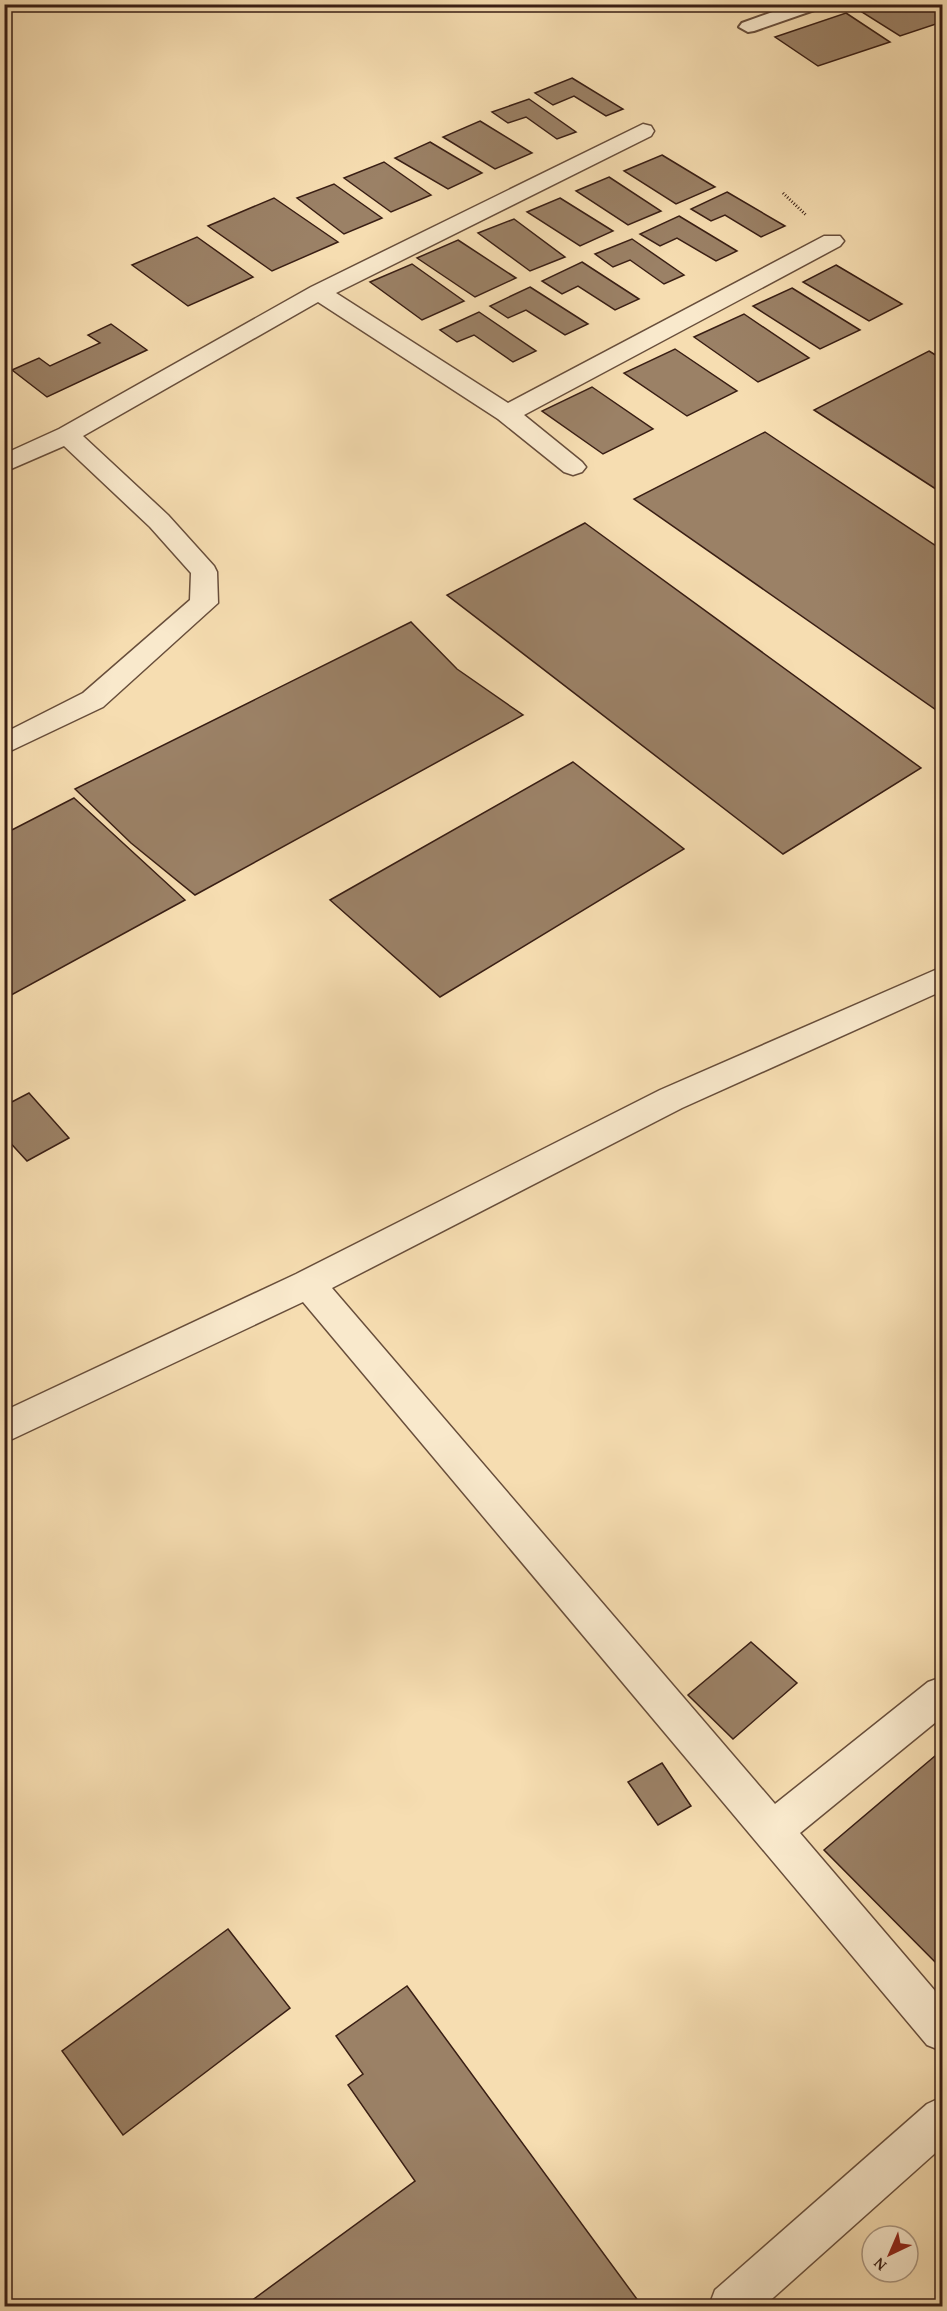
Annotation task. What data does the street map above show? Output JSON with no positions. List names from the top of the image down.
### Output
{
  "north": "bottom left"
}
